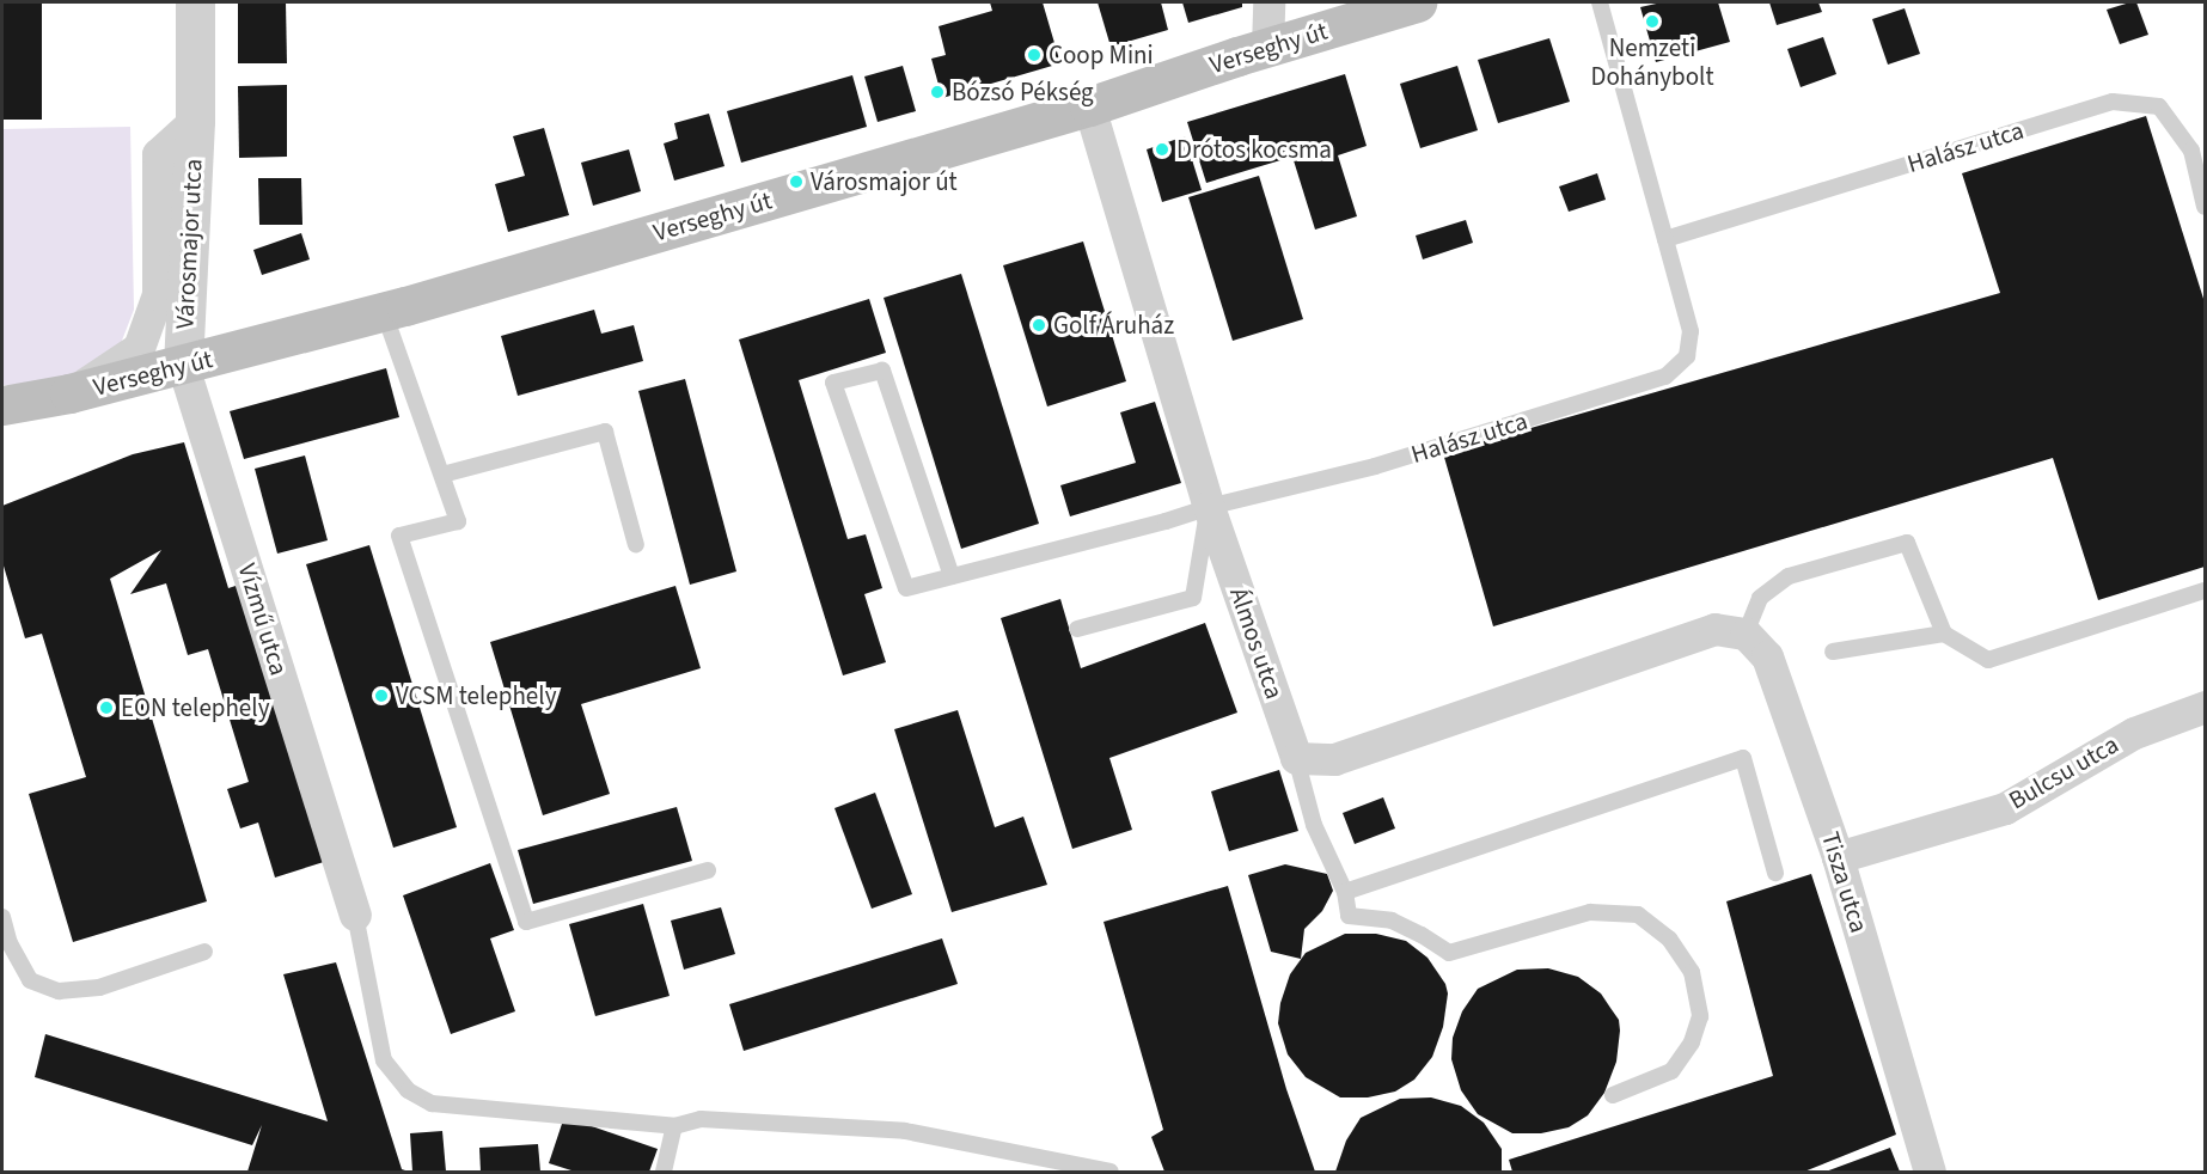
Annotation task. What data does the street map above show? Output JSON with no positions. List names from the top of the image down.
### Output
{
  "streets": {
    "main road": ["Verseghy út"],
    "street": [
      "Városmajor utca",
      "Vízmű utca",
      "Álmos utca",
      "Bulcsu utca",
      "Tisza utca"
    ],
    "lane": ["Halász utca"]
  },
  "crossings": [
    ["Verseghy út", "Városmajor utca"],
    ["Verseghy út", "Vízmű utca"],
    ["Verseghy út", "Álmos utca"],
    ["Halász utca", "Álmos utca"],
    ["Városmajor utca", "Vízmű utca"],
    ["Bulcsu utca", "Tisza utca"]
  ],
  "places": [
    "Nemzeti Dohánybolt",
    "Coop Mini",
    "Bózsó Pékség",
    "Drótos kocsma",
    "Városmajor út",
    "Golf Áruház",
    "VCSM telephely",
    "EON telephely"
  ]
}
